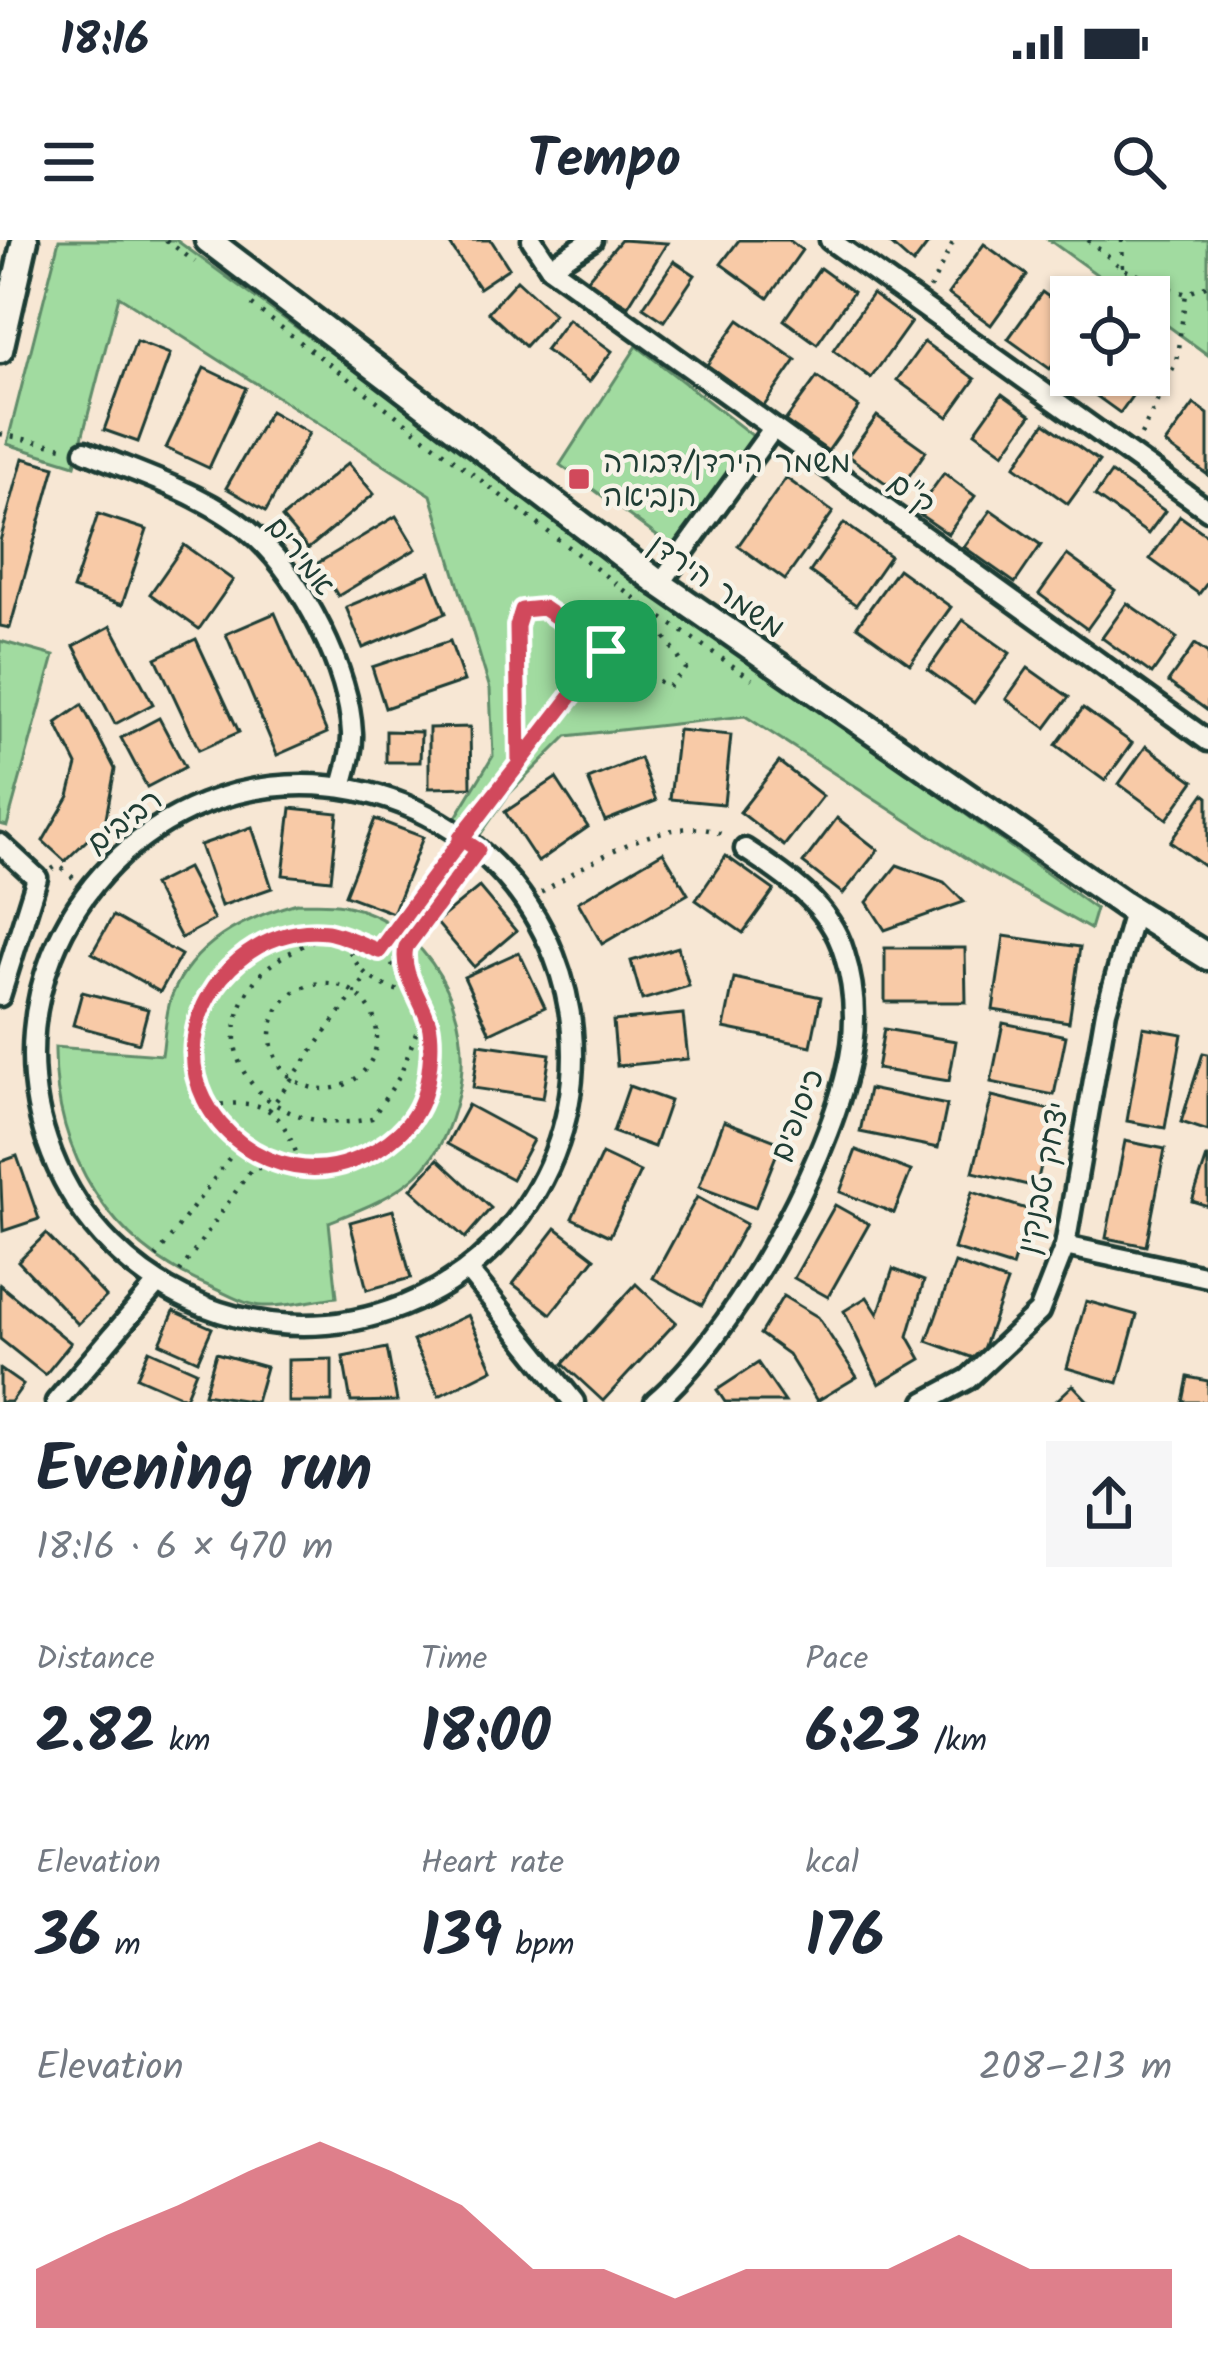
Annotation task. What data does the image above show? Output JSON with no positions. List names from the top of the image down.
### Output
{
  "streets": {
    "street": [
      "ק\"ם",
      "אמירים",
      "משמר הירדן",
      "רביבים",
      "כיסופים",
      "יצחק טבנקין"
    ]
  },
  "crossings": [
    ["אמירים", "רביבים"],
    ["משמר הירדן", "יצחק טבנקין"]
  ],
  "places": {
    "transit": ["משמר הירדן/דבורה הנביאה"]
  },
  "page": {
    "status": "18:16",
    "header": "Tempo",
    "heading": ["Evening run", "18:16 · 6 × 470 m"],
    "stats": [
      ["Distance", "2.82 km"],
      ["Time", "18:00"],
      ["Pace", "6:23 /km"],
      ["Elevation", "36 m"],
      ["Heart rate", "139 bpm"],
      ["kcal", "176"]
    ],
    "chart": ["Elevation", "208–213 m"]
  }
}
